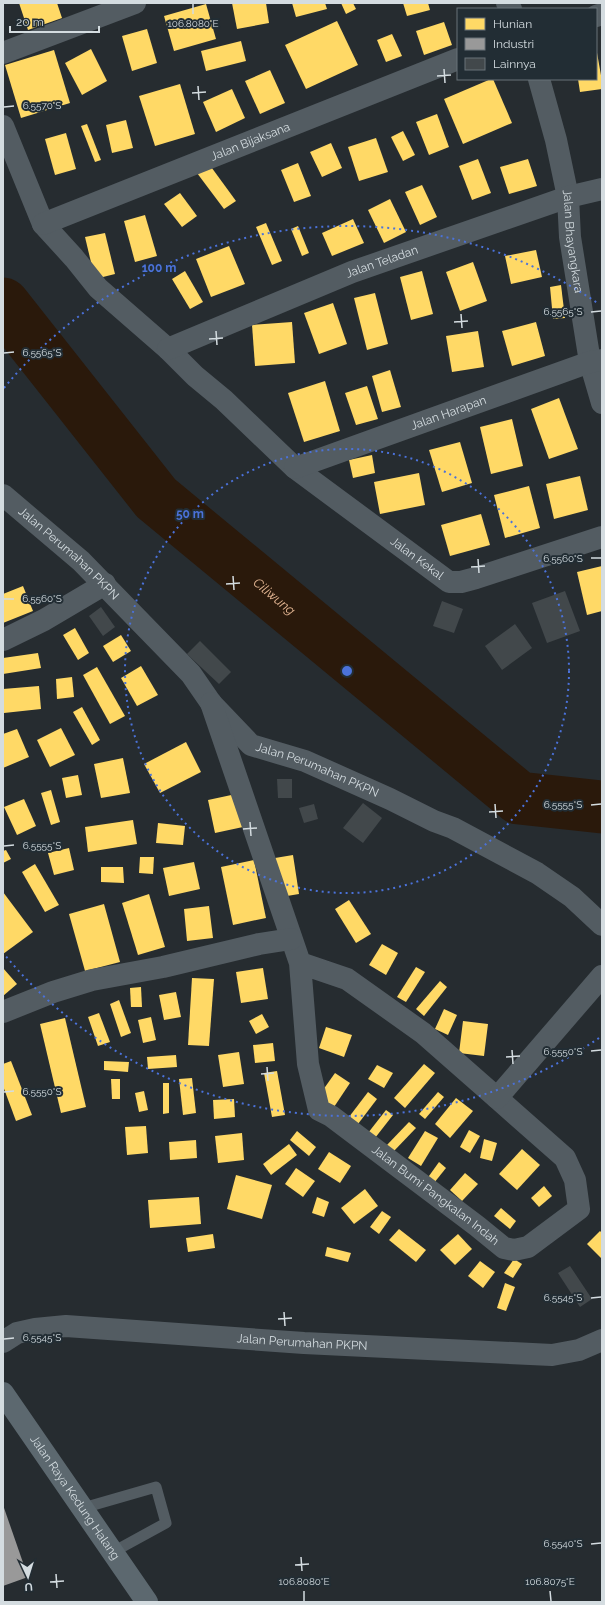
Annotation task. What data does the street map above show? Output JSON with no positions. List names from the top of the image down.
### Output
{
  "streets": {
    "main road": ["Jalan Raya Kedung Halang"],
    "street": [
      "Jalan Bijaksana",
      "Jalan Bhayangkara",
      "Jalan Teladan",
      "Jalan Harapan",
      "Jalan Perumahan PKPN",
      "Jalan Kekal",
      "Jalan Bumi Pangkalan Indah"
    ]
  },
  "crossings": [
    ["Jalan Bijaksana", "Jalan Kekal"],
    ["Jalan Bhayangkara", "Jalan Teladan"],
    ["Jalan Bhayangkara", "Jalan Harapan"],
    ["Jalan Teladan", "Jalan Kekal"],
    ["Jalan Harapan", "Jalan Kekal"],
    ["Jalan Perumahan PKPN", "Jalan Bumi Pangkalan Indah"]
  ],
  "water": ["Ciliwung"],
  "legend": ["Hunian", "Industri", "Lainnya"],
  "scale_bar": "20 m",
  "north": "bottom",
  "coordinates": [
    "106.8080°E",
    "6.5570°S",
    "6.5565°S",
    "6.5560°S",
    "6.5555°S",
    "6.5550°S",
    "6.5545°S",
    "6.5540°S",
    "106.8075°E"
  ],
  "rings": ["100 m", "50 m"]
}
